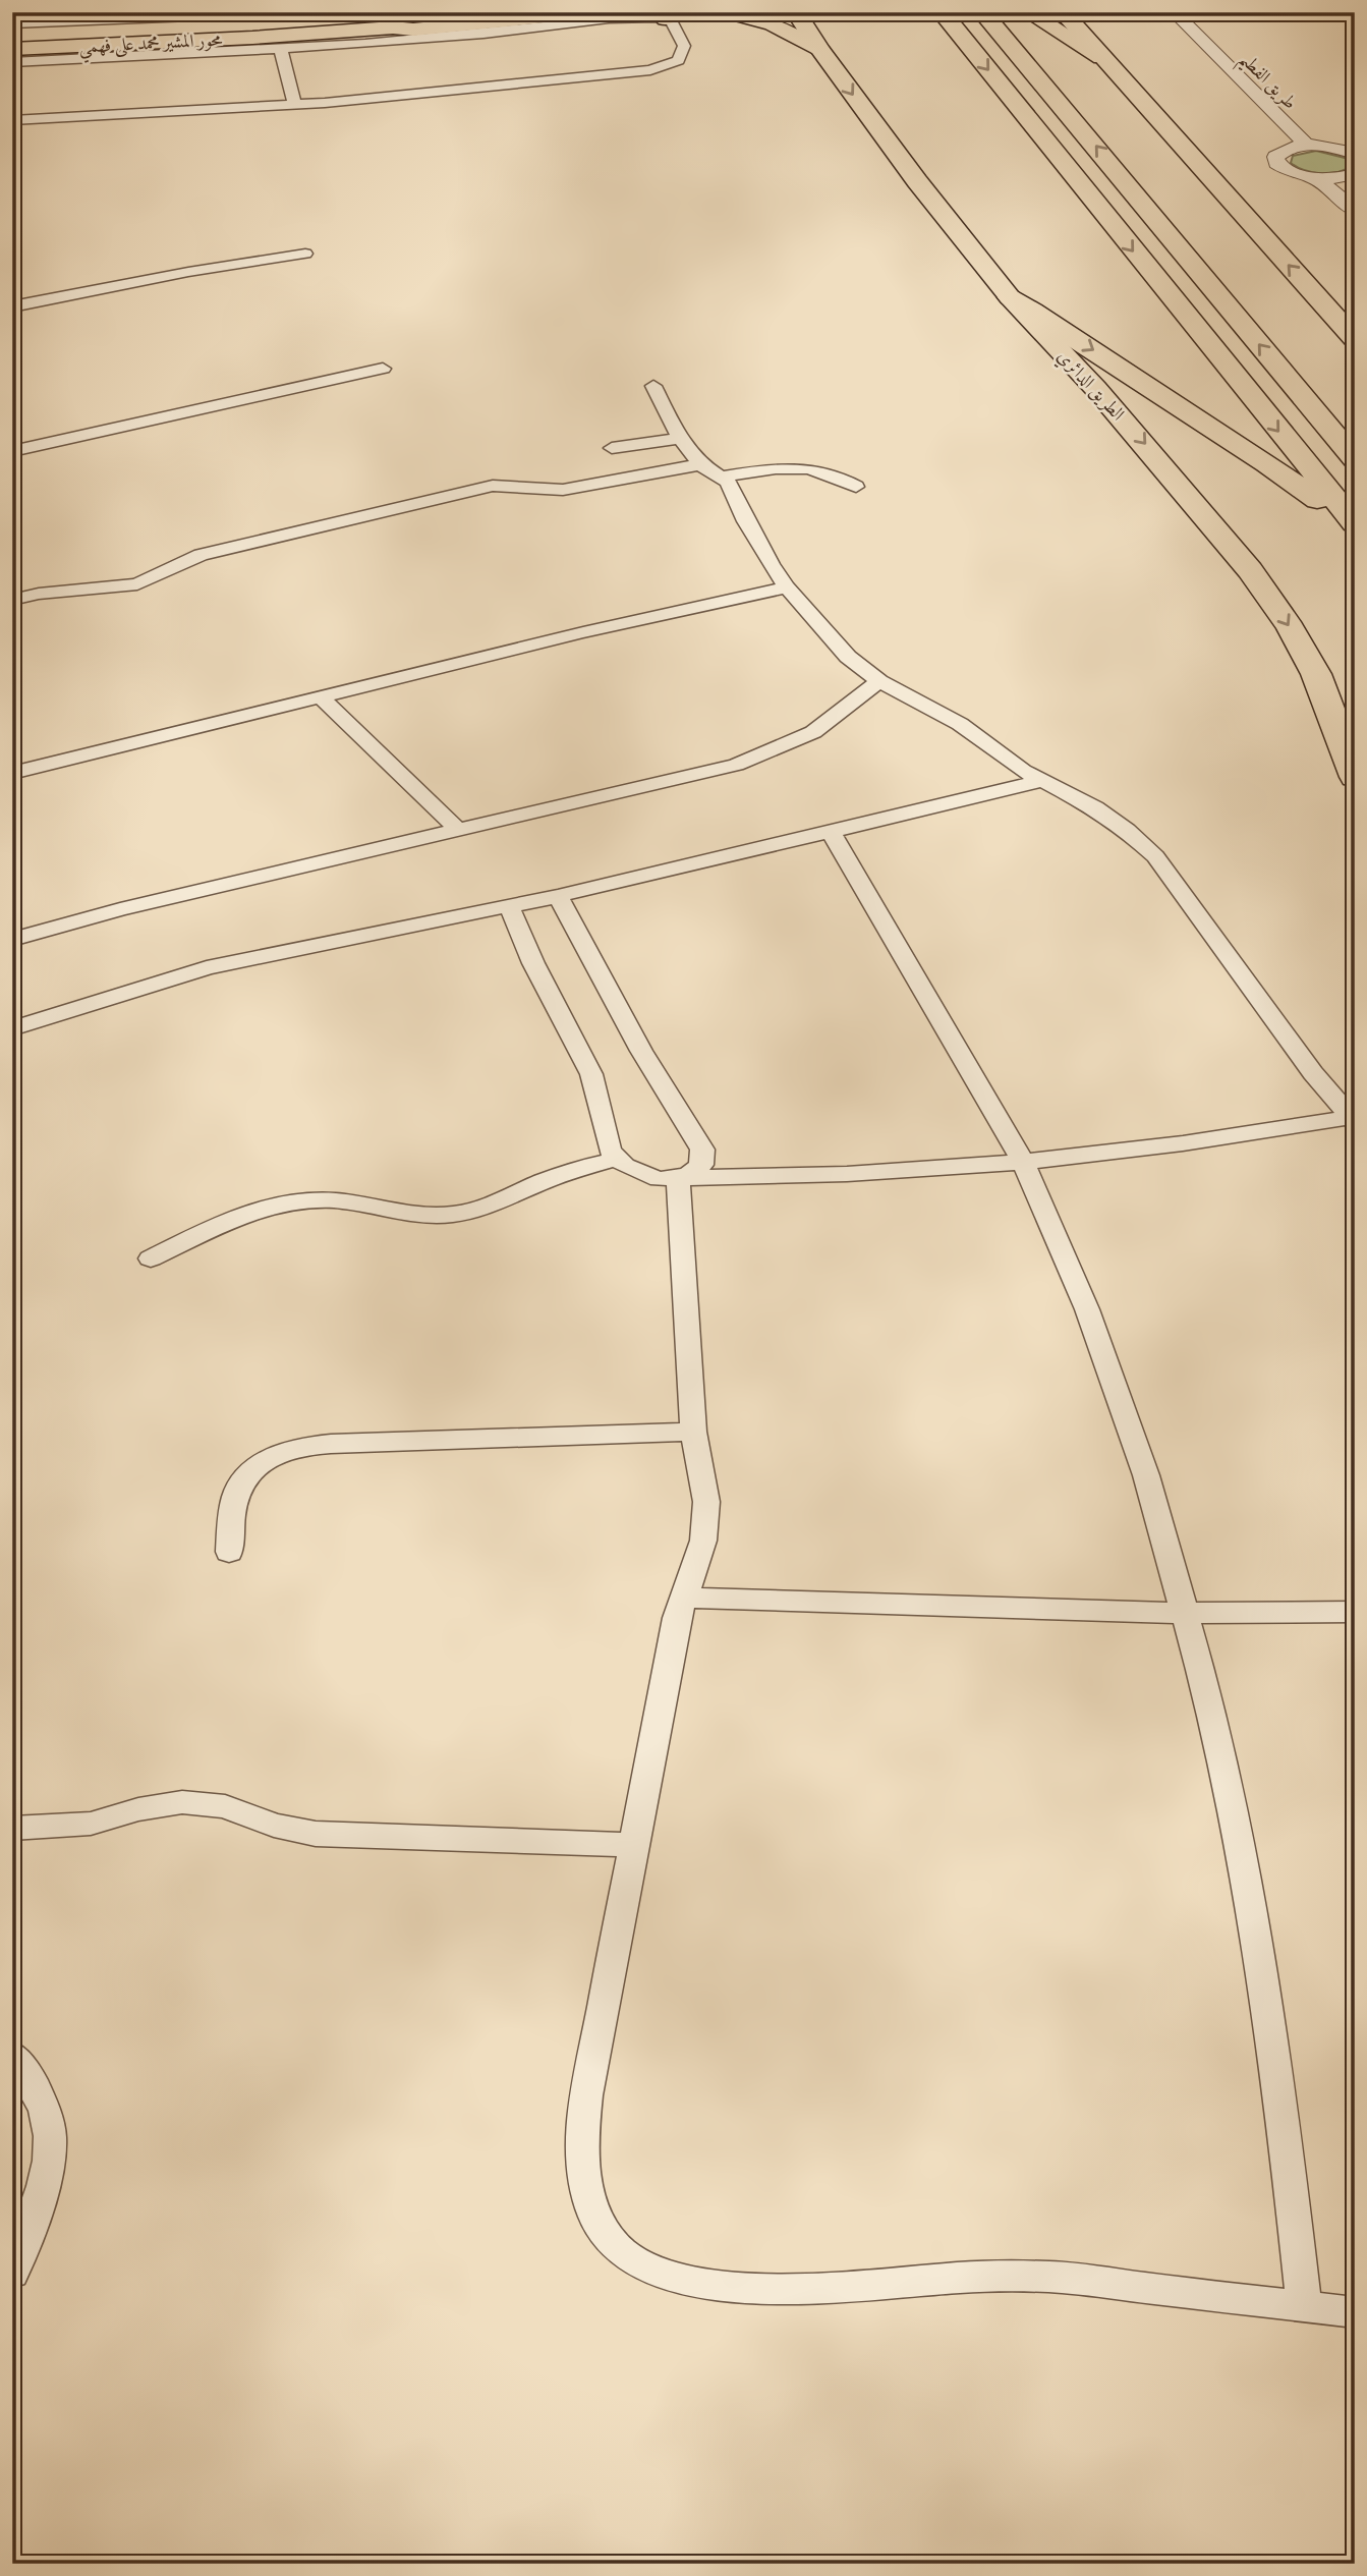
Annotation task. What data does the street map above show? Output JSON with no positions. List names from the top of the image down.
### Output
{
  "streets": {
    "main road": ["محور المشير محمد على فهمي", "الطريق الدائري"],
    "street": ["طريق الفطيم"]
  }
}
